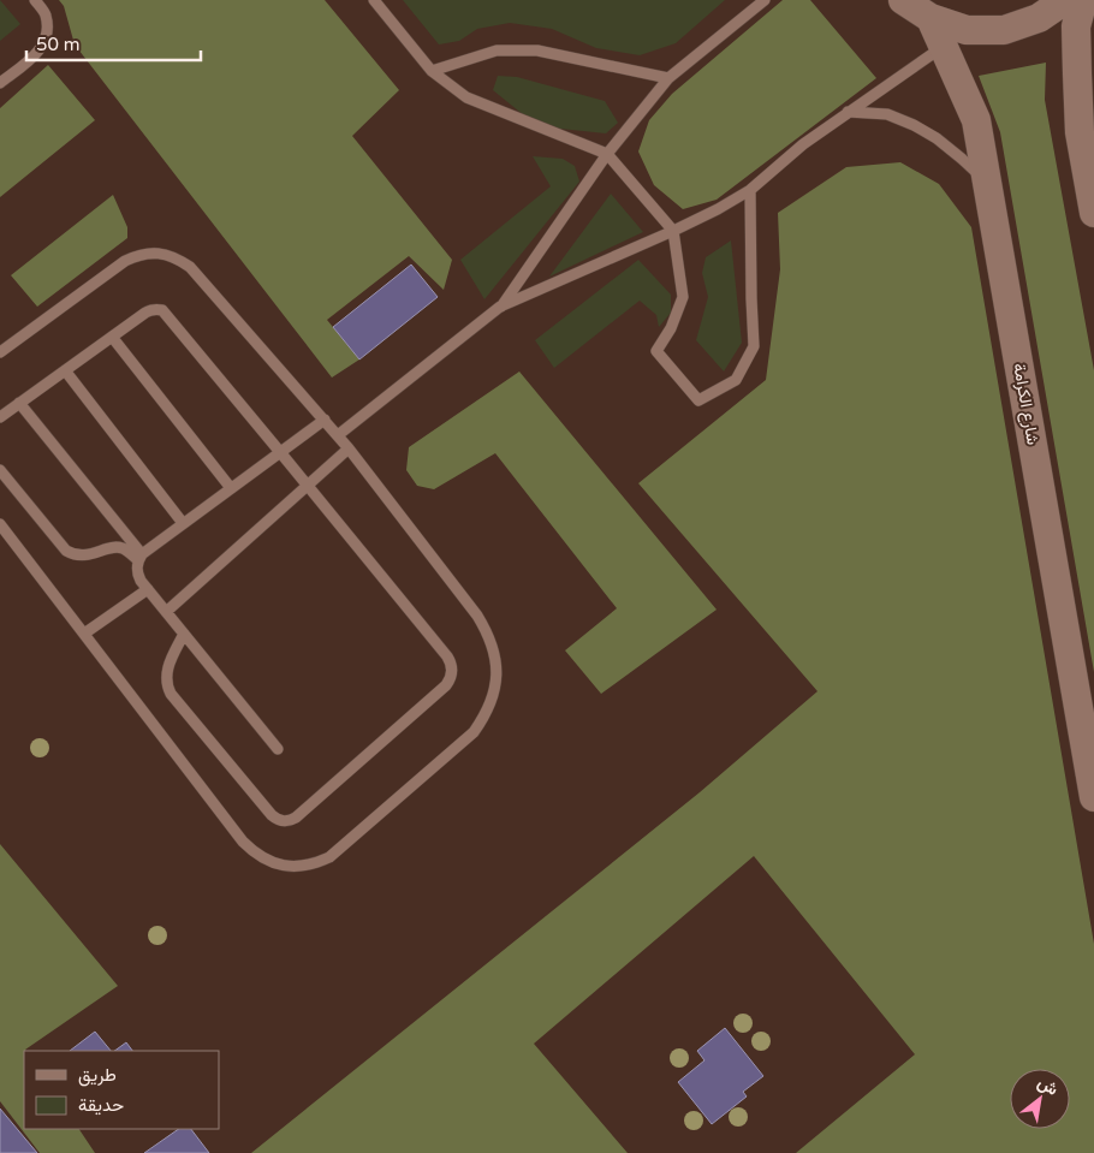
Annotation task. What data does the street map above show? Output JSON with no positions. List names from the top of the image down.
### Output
{
  "streets": {
    "main road": ["شارع الكرامة"]
  },
  "legend": ["طريق", "حديقة"],
  "scale_bar": "50 m",
  "north": "top right"
}
